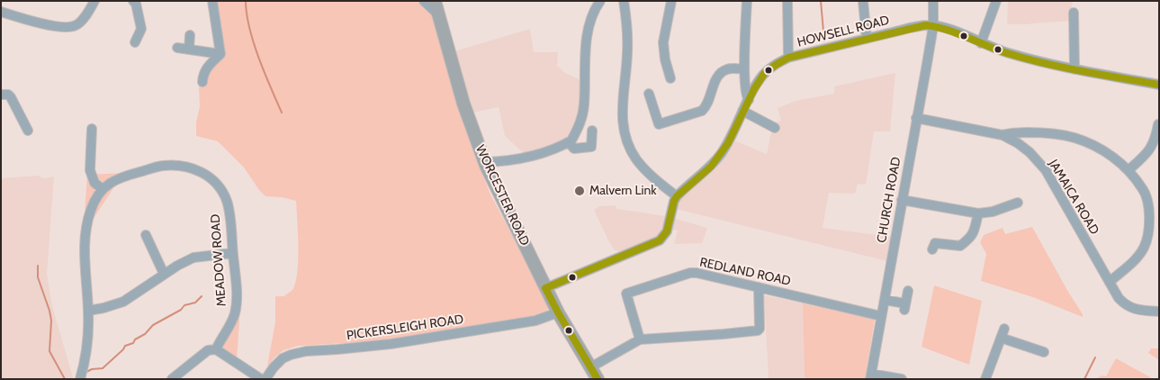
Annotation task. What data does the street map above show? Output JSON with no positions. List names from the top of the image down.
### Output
{
  "streets": {
    "highway": ["WORCESTER ROAD"],
    "street": [
      "HOWSELL ROAD",
      "JAMAICA ROAD",
      "CHURCH ROAD",
      "MEADOW ROAD",
      "REDLAND ROAD",
      "PICKERSLEIGH ROAD"
    ]
  },
  "crossings": [
    ["HOWSELL ROAD", "CHURCH ROAD"],
    ["WORCESTER ROAD", "PICKERSLEIGH ROAD"],
    ["JAMAICA ROAD", "CHURCH ROAD"],
    ["CHURCH ROAD", "REDLAND ROAD"]
  ],
  "places": ["Malvern Link"]
}
